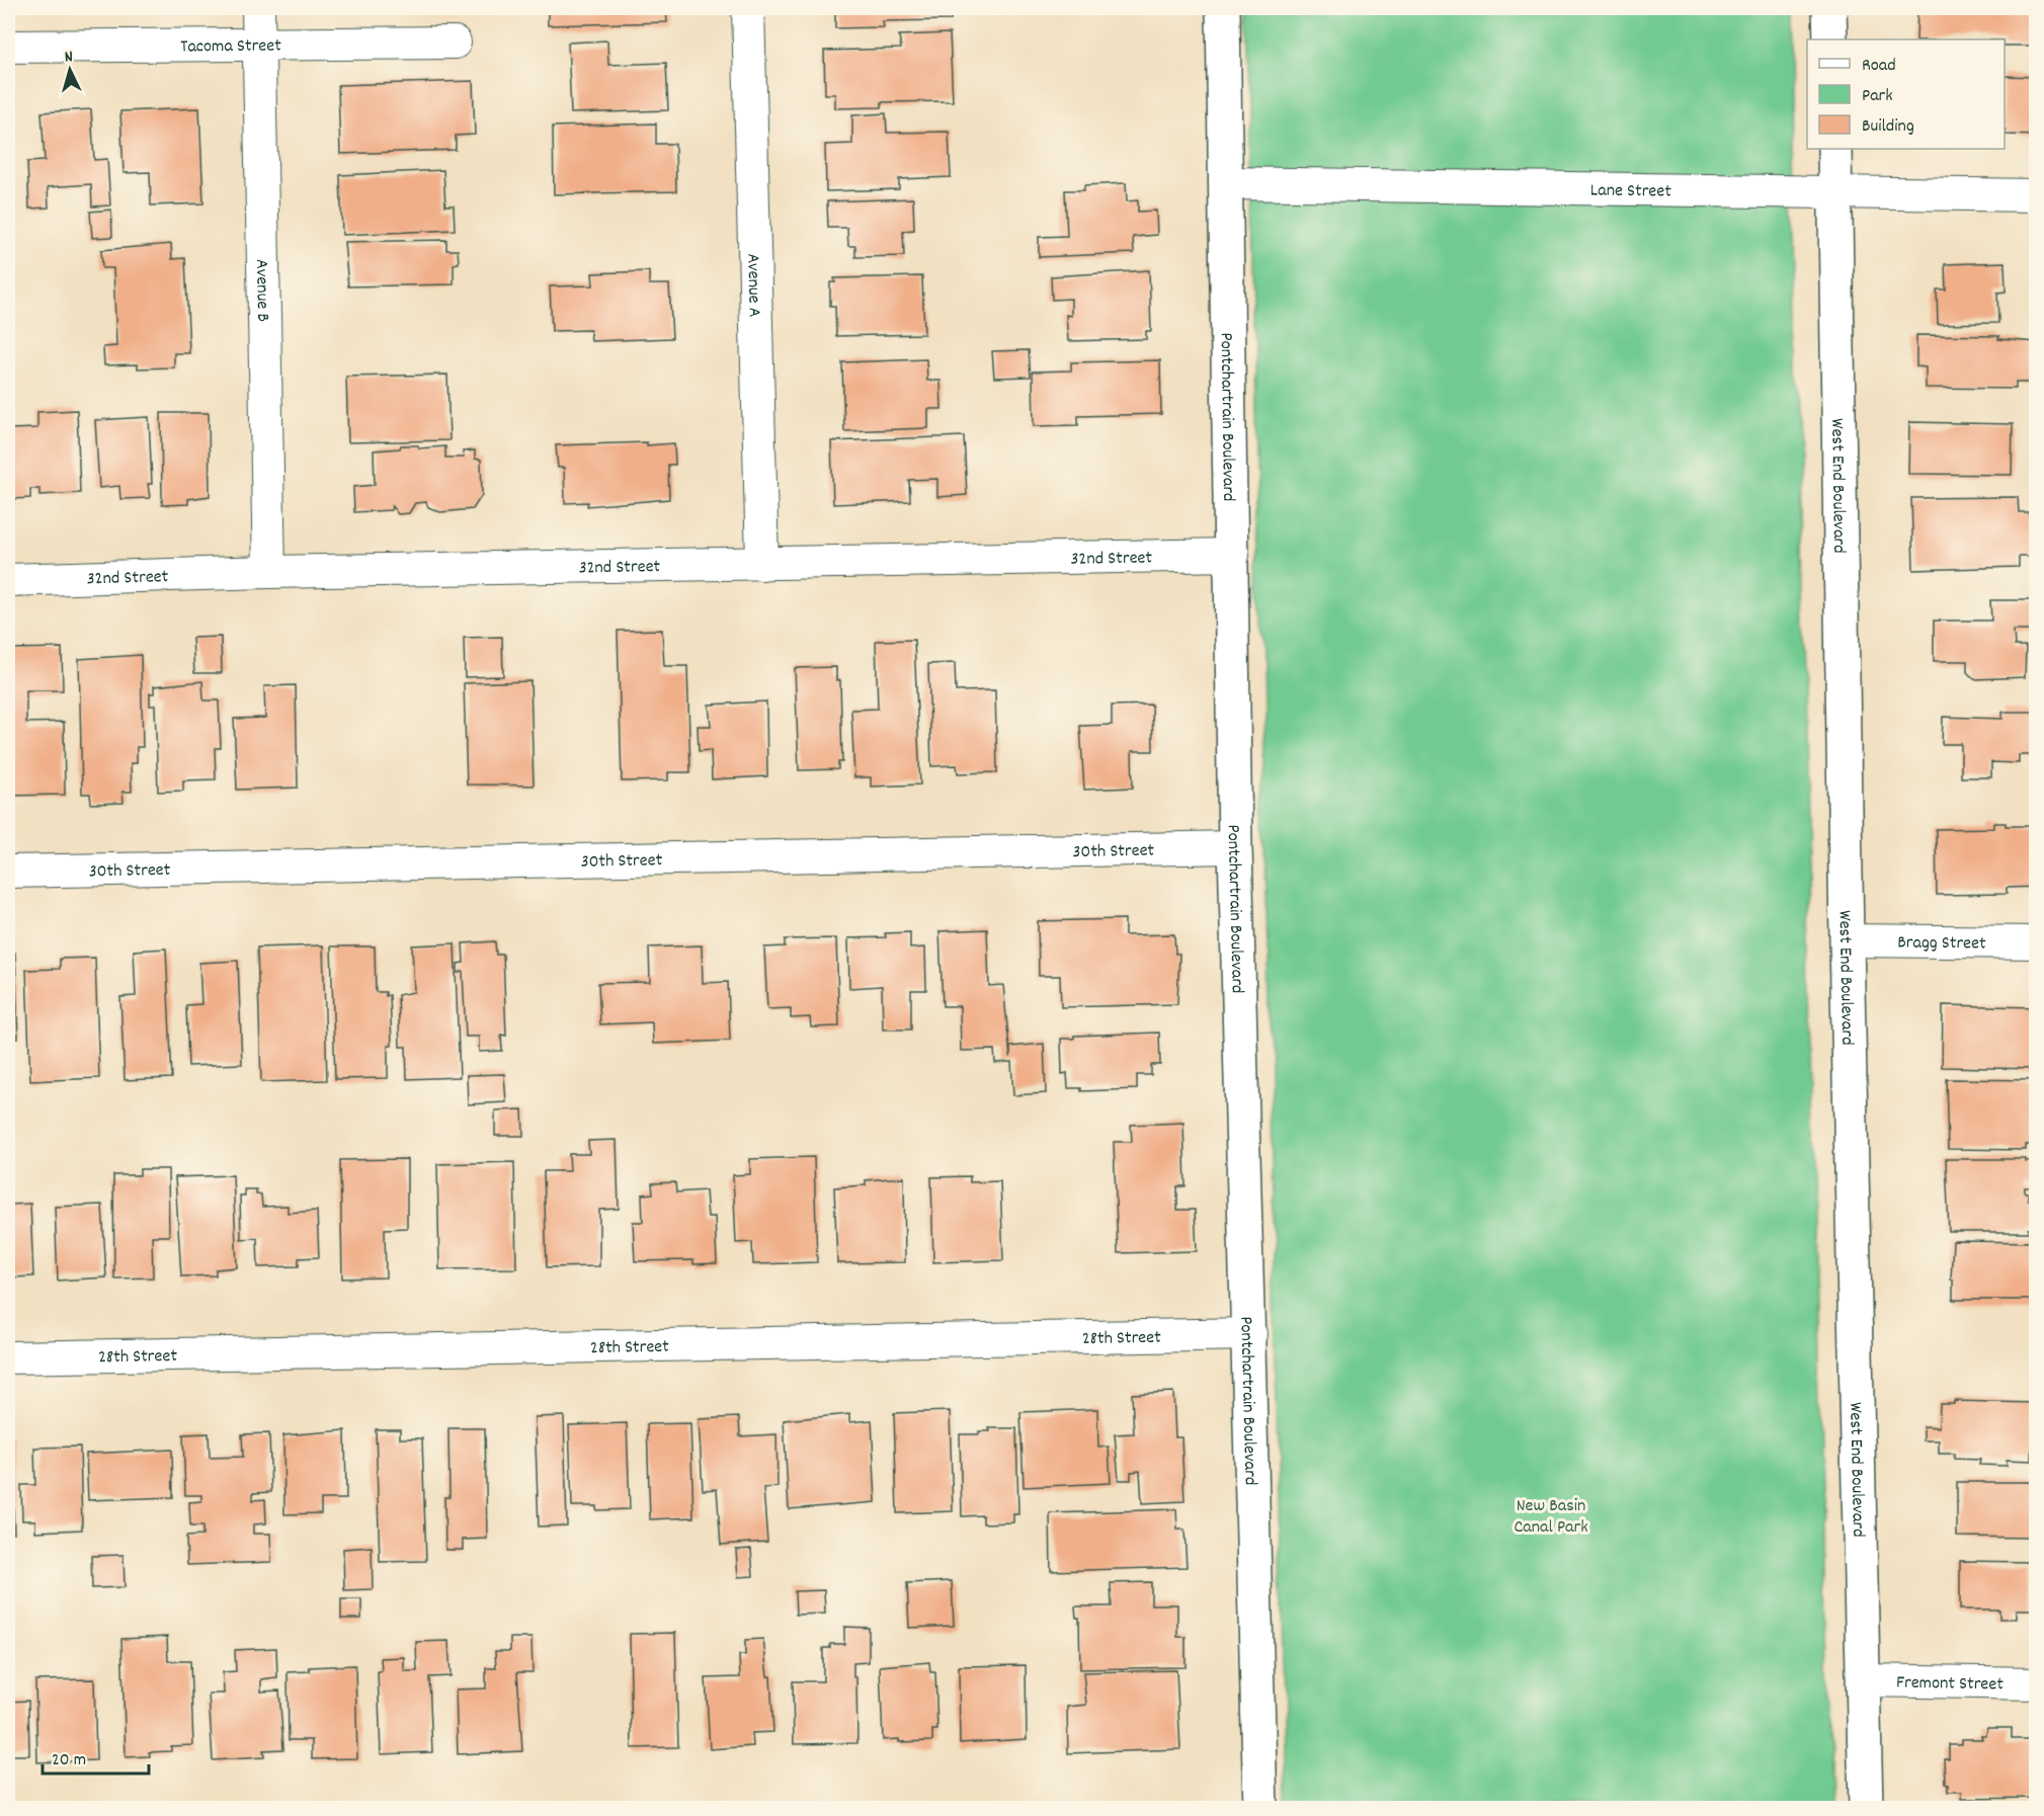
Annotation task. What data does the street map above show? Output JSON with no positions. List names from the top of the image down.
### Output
{
  "streets": {
    "main road": ["Pontchartrain Boulevard", "West End Boulevard"],
    "street": [
      "Tacoma Street",
      "Lane Street",
      "Avenue A",
      "Avenue B",
      "32nd Street",
      "30th Street",
      "Bragg Street",
      "28th Street",
      "Fremont Street"
    ]
  },
  "crossings": [
    ["Tacoma Street", "Avenue B"],
    ["Lane Street", "Pontchartrain Boulevard"],
    ["Lane Street", "West End Boulevard"],
    ["Avenue A", "32nd Street"],
    ["Avenue B", "32nd Street"],
    ["Pontchartrain Boulevard", "32nd Street"],
    ["Pontchartrain Boulevard", "30th Street"],
    ["Pontchartrain Boulevard", "28th Street"],
    ["West End Boulevard", "Bragg Street"],
    ["West End Boulevard", "Fremont Street"]
  ],
  "parks": ["New Basin Canal Park"],
  "legend": ["Road", "Park", "Building"],
  "scale_bar": "20 m",
  "north": "top"
}
